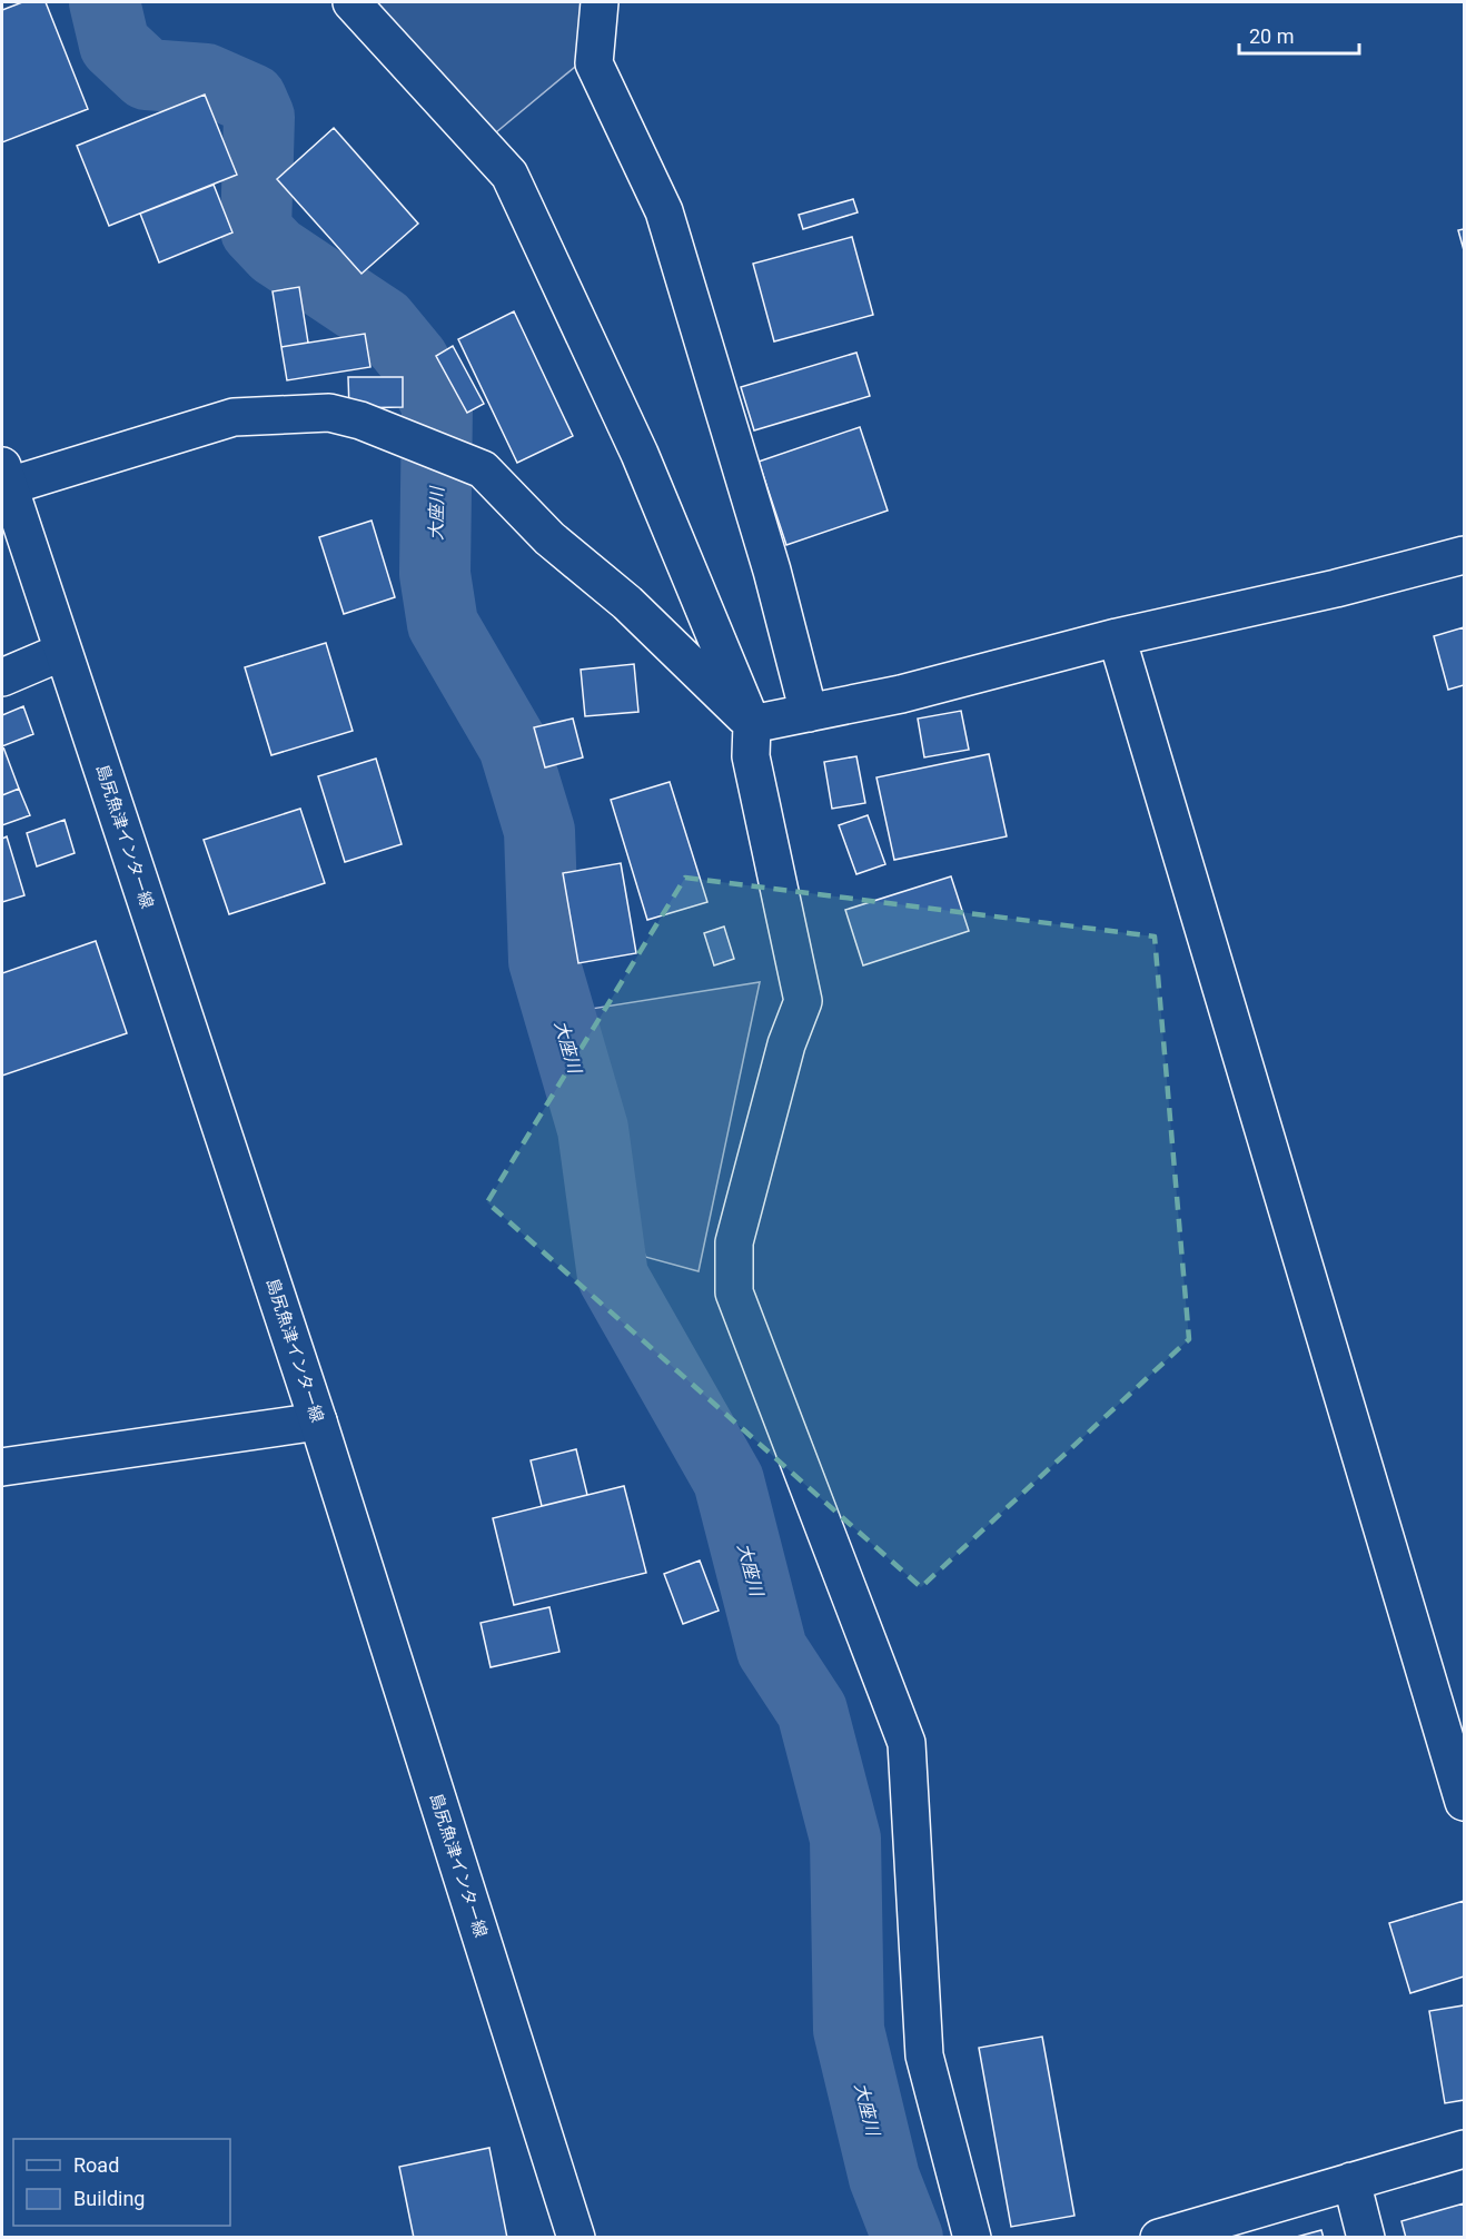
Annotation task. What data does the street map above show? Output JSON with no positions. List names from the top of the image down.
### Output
{
  "streets": {
    "street": ["島尻魚津インター線"]
  },
  "water": ["大座川"],
  "legend": ["Road", "Building"],
  "scale_bar": "20 m"
}
